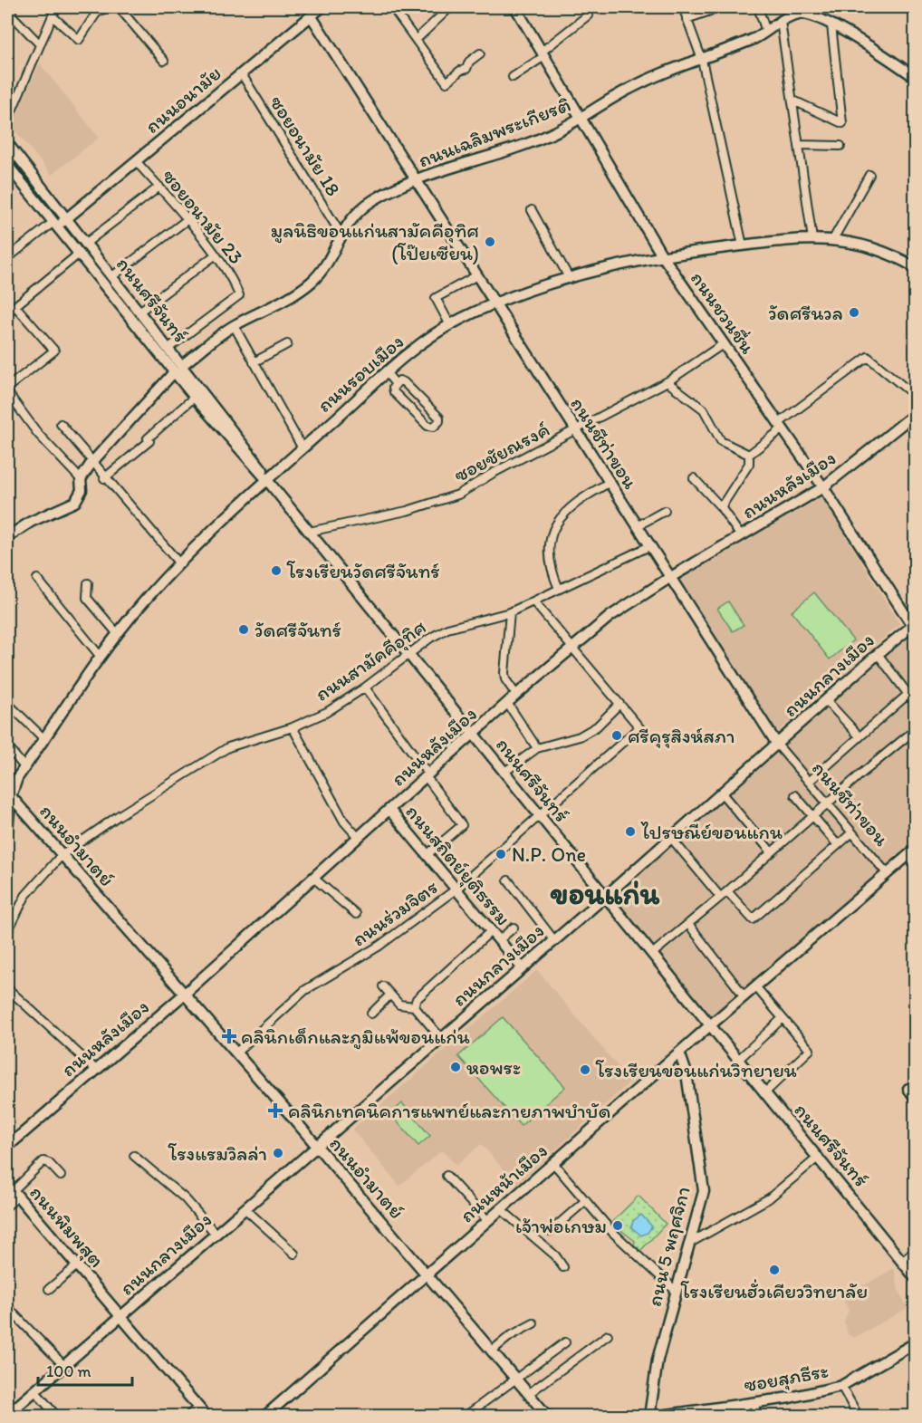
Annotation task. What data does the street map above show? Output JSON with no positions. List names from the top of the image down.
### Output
{
  "streets": {
    "street": [
      "ถนนอนามัย",
      "ถนนเฉลิมพระเกียรติ",
      "ซอยอนามัย 18",
      "ซอยอนามัย 23",
      "ถนนศรีจันทร์",
      "ถนนชวนชื่น",
      "ถนนรอบเมือง",
      "ถนนชีท่าขอน",
      "ซอยชัยณรงค์",
      "ถนนหลังเมือง",
      "ถนนสามัคคีอุทิศ",
      "ถนนกลางเมือง",
      "ถนนอำมาตย์",
      "ถนนสถิตย์ยุติธรรม",
      "ถนนร่วมจิตร",
      "ถนนหน้าเมือง",
      "ถนนพิมพสุต",
      "ถนน 5 พฤศจิกา",
      "ซอยสุภธีระ"
    ]
  },
  "crossings": [
    ["ถนนอนามัย", "ซอยอนามัย 18"],
    ["ถนนอนามัย", "ซอยอนามัย 23"],
    ["ถนนอนามัย", "ถนนศรีจันทร์"],
    ["ถนนอนามัย", "ถนนชีท่าขอน"],
    ["ถนนเฉลิมพระเกียรติ", "ซอยอนามัย 18"],
    ["ถนนเฉลิมพระเกียรติ", "ถนนศรีจันทร์"],
    ["ถนนเฉลิมพระเกียรติ", "ถนนชวนชื่น"],
    ["ถนนเฉลิมพระเกียรติ", "ถนนชีท่าขอน"],
    ["ซอยอนามัย 23", "ถนนศรีจันทร์"],
    ["ถนนศรีจันทร์", "ถนนรอบเมือง"],
    ["ถนนศรีจันทร์", "ซอยชัยณรงค์"],
    ["ถนนศรีจันทร์", "ถนนหลังเมือง"],
    ["ถนนศรีจันทร์", "ถนนสามัคคีอุทิศ"],
    ["ถนนศรีจันทร์", "ถนนกลางเมือง"],
    ["ถนนศรีจันทร์", "ถนนร่วมจิตร"],
    ["ถนนศรีจันทร์", "ถนนหน้าเมือง"],
    ["ถนนชวนชื่น", "ถนนรอบเมือง"],
    ["ถนนชวนชื่น", "ซอยชัยณรงค์"],
    ["ถนนชวนชื่น", "ถนนหลังเมือง"],
    ["ถนนชวนชื่น", "ถนนกลางเมือง"],
    ["ถนนรอบเมือง", "ถนนชีท่าขอน"],
    ["ถนนรอบเมือง", "ถนนอำมาตย์"],
    ["ถนนชีท่าขอน", "ซอยชัยณรงค์"],
    ["ถนนชีท่าขอน", "ถนนหลังเมือง"],
    ["ถนนชีท่าขอน", "ถนนสามัคคีอุทิศ"],
    ["ถนนชีท่าขอน", "ถนนกลางเมือง"],
    ["ถนนชีท่าขอน", "ถนนหน้าเมือง"],
    ["ถนนหลังเมือง", "ถนนอำมาตย์"],
    ["ถนนหลังเมือง", "ถนนสถิตย์ยุติธรรม"],
    ["ถนนสามัคคีอุทิศ", "ถนนอำมาตย์"],
    ["ถนนกลางเมือง", "ถนนอำมาตย์"],
    ["ถนนกลางเมือง", "ถนนสถิตย์ยุติธรรม"],
    ["ถนนกลางเมือง", "ถนนพิมพสุต"],
    ["ถนนอำมาตย์", "ถนนร่วมจิตร"],
    ["ถนนอำมาตย์", "ถนนหน้าเมือง"],
    ["ถนนสถิตย์ยุติธรรม", "ถนนร่วมจิตร"],
    ["ถนนหน้าเมือง", "ถนน 5 พฤศจิกา"],
    ["ถนน 5 พฤศจิกา", "ซอยสุภธีระ"]
  ],
  "districts": ["ขอนแก่น"],
  "places": {
    "other": [
      "มูลนิธิขอนแก่นสามัคคีอุทิศ (โป๊ยเซียน)",
      "วัดศรีนวล",
      "โรงเรียนวัดศรีจันทร์",
      "วัดศรีจันทร์",
      "ศรีคุรุสิงห์สภา",
      "ไปรษณีย์ขอนแกน",
      "N.P. One",
      "หอพระ",
      "โรงเรียนขอนแก่นวิทยายน",
      "โรงแรมวิลล่า",
      "เจ้าพ่อเกษม",
      "โรงเรียนฮั่วเคียววิทยาลัย"
    ],
    "health": ["คลินิกเด็กและภูมิแพ้ขอนแก่น", "คลินิกเทคนิคการแพทย์และกายภาพบำบัด"]
  },
  "scale_bar": "100 m"
}
